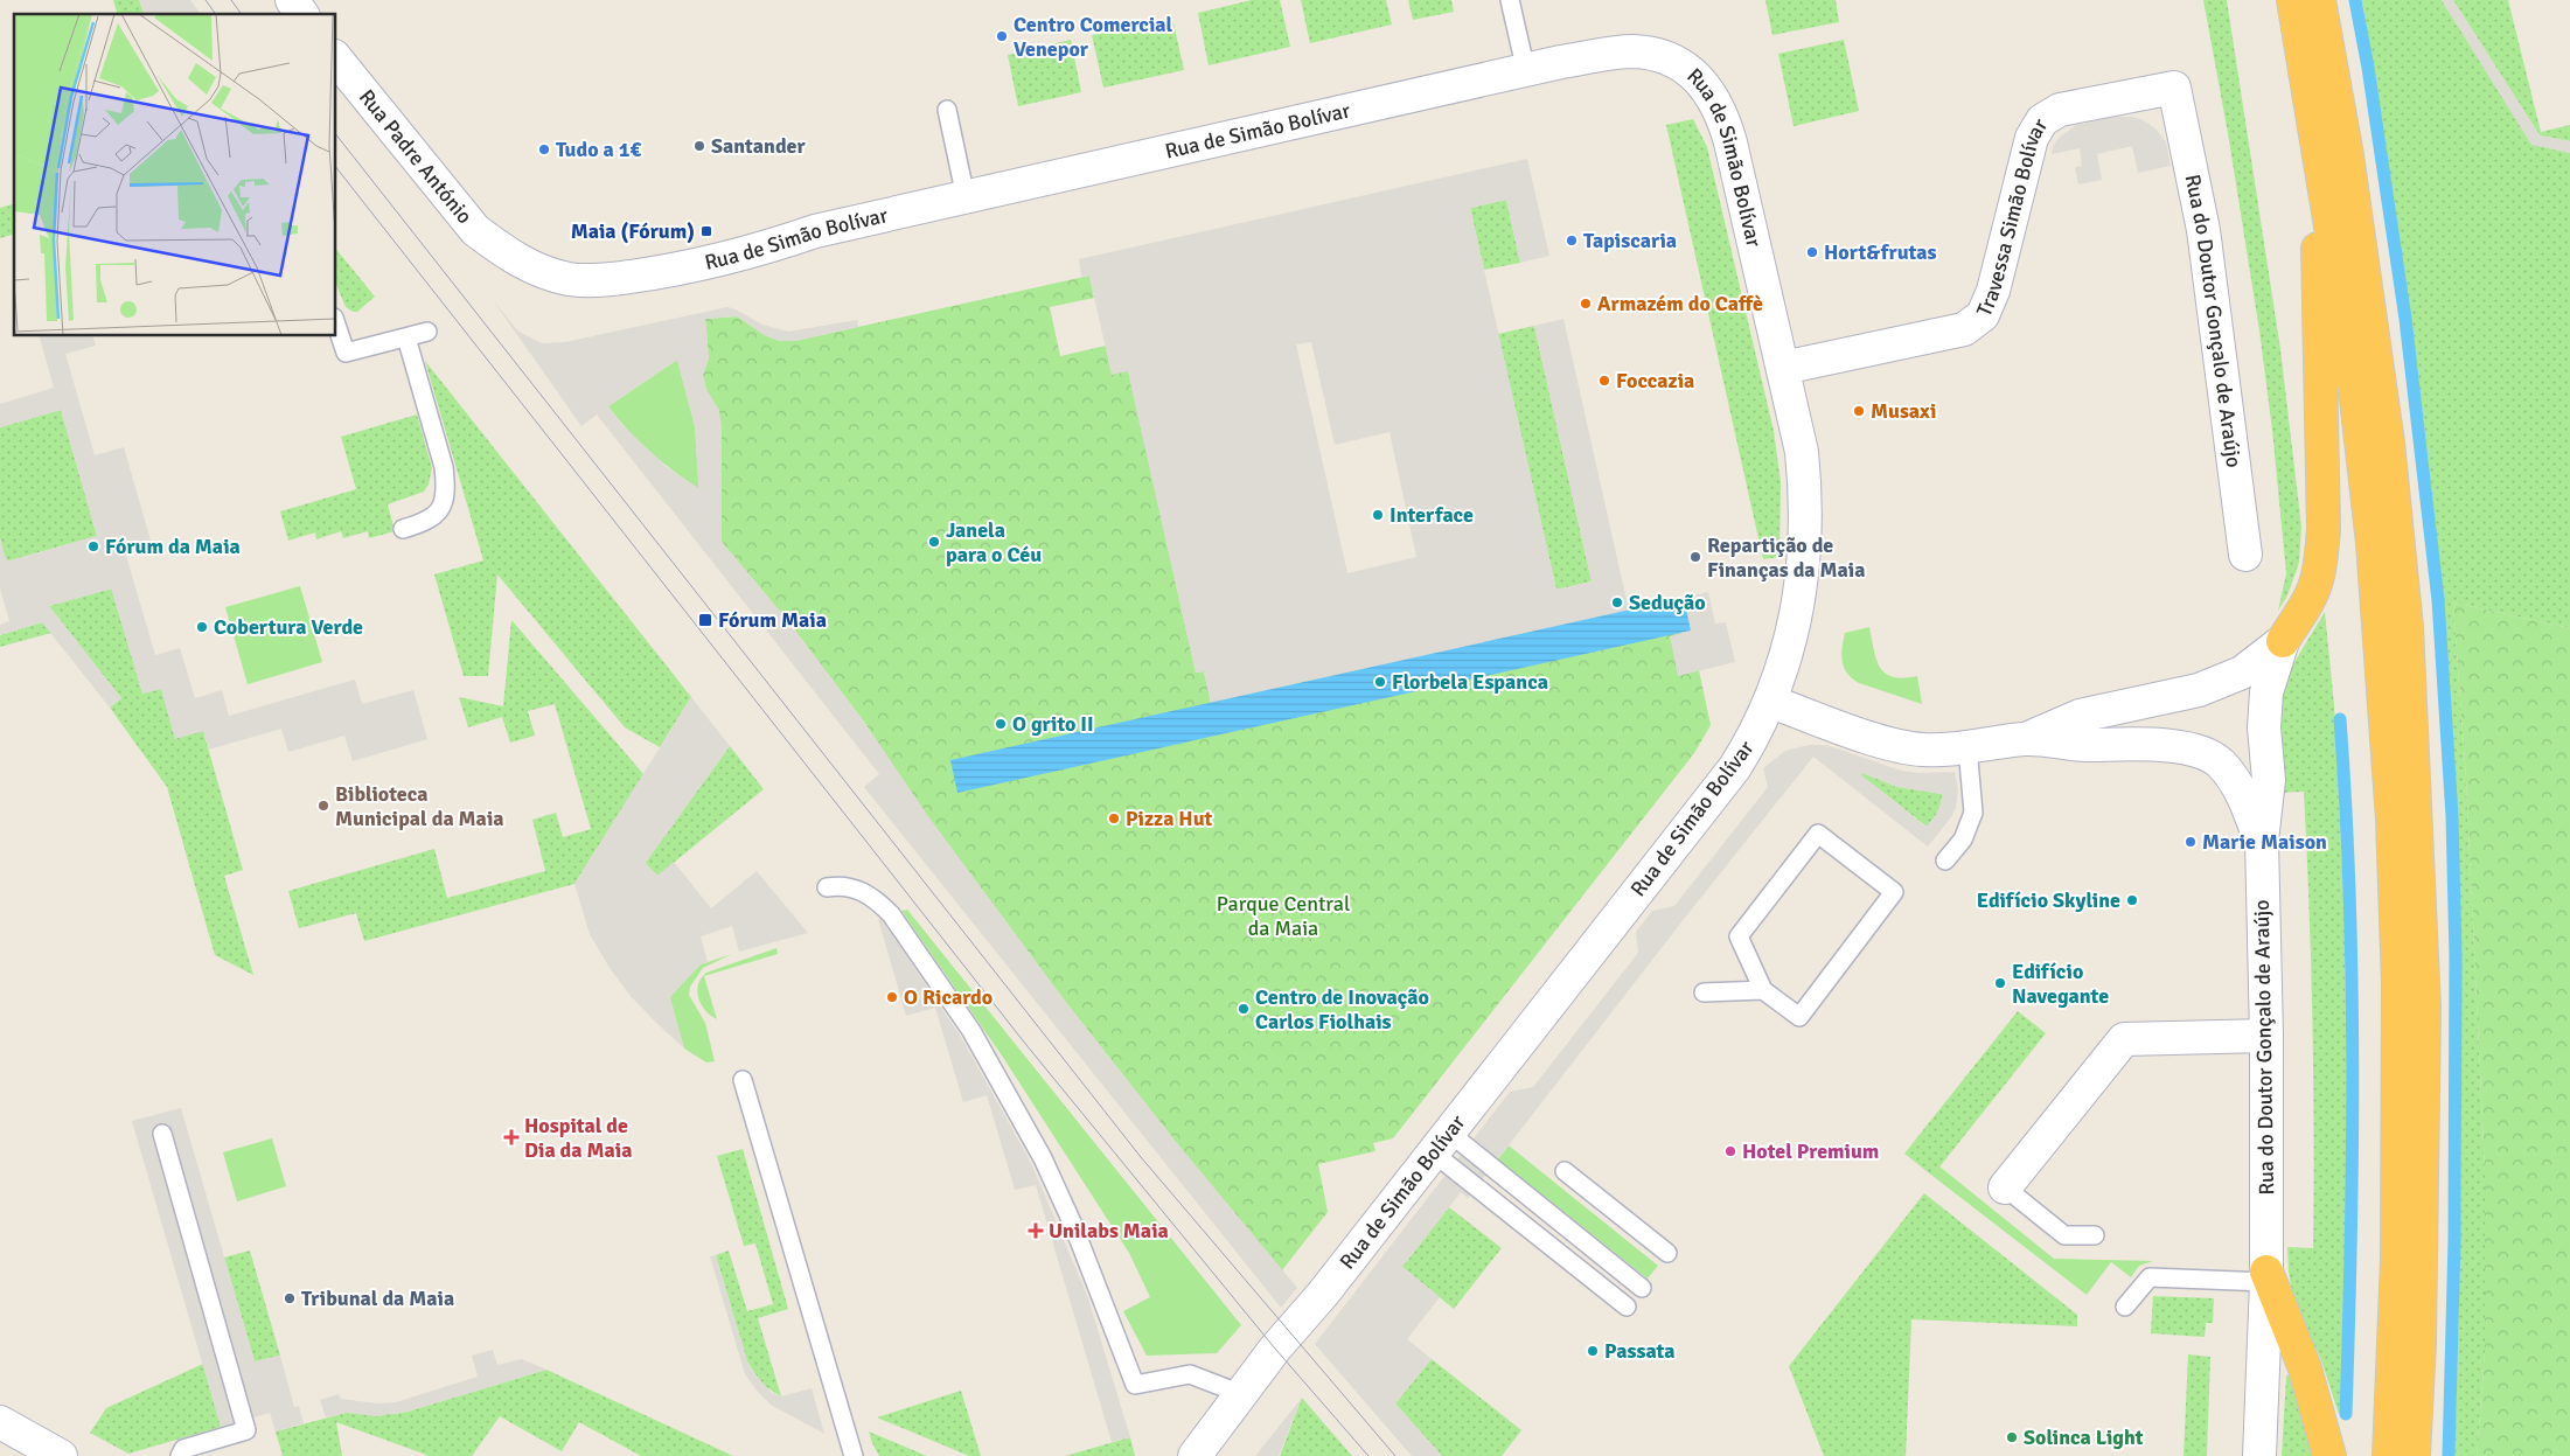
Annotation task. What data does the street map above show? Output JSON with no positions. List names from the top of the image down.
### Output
{
  "streets": {
    "street": [
      "Rua de Simão Bolívar",
      "Rua Padre António",
      "Travessa Simão Bolívar",
      "Rua do Doutor Gonçalo de Araújo"
    ]
  },
  "crossings": [
    ["Rua de Simão Bolívar", "Rua Padre António"],
    ["Rua de Simão Bolívar", "Travessa Simão Bolívar"],
    ["Travessa Simão Bolívar", "Rua do Doutor Gonçalo de Araújo"]
  ],
  "parks": ["Parque Central da Maia"],
  "places": {
    "other": [
      "Centro Comercial Venepor",
      "Santander",
      "Tudo a 1€",
      "Tapiscaria",
      "Hort&frutas",
      "Armazém do Caffè",
      "Foccazia",
      "Musaxi",
      "Interface",
      "Janela para o Céu",
      "Fórum da Maia",
      "Repartição de Finanças da Maia",
      "Sedução",
      "Cobertura Verde",
      "Florbela Espanca",
      "O grito II",
      "Biblioteca Municipal da Maia",
      "Pizza Hut",
      "Marie Maison",
      "Edifício Skyline",
      "Edifício Navegante",
      "O Ricardo",
      "Centro de Inovação Carlos Fiolhais",
      "Hotel Premium",
      "Tribunal da Maia",
      "Passata",
      "Solinca Light"
    ],
    "transit": ["Maia (Fórum)", "Fórum Maia"],
    "health": ["Hospital de Dia da Maia", "Unilabs Maia"]
  }
}
